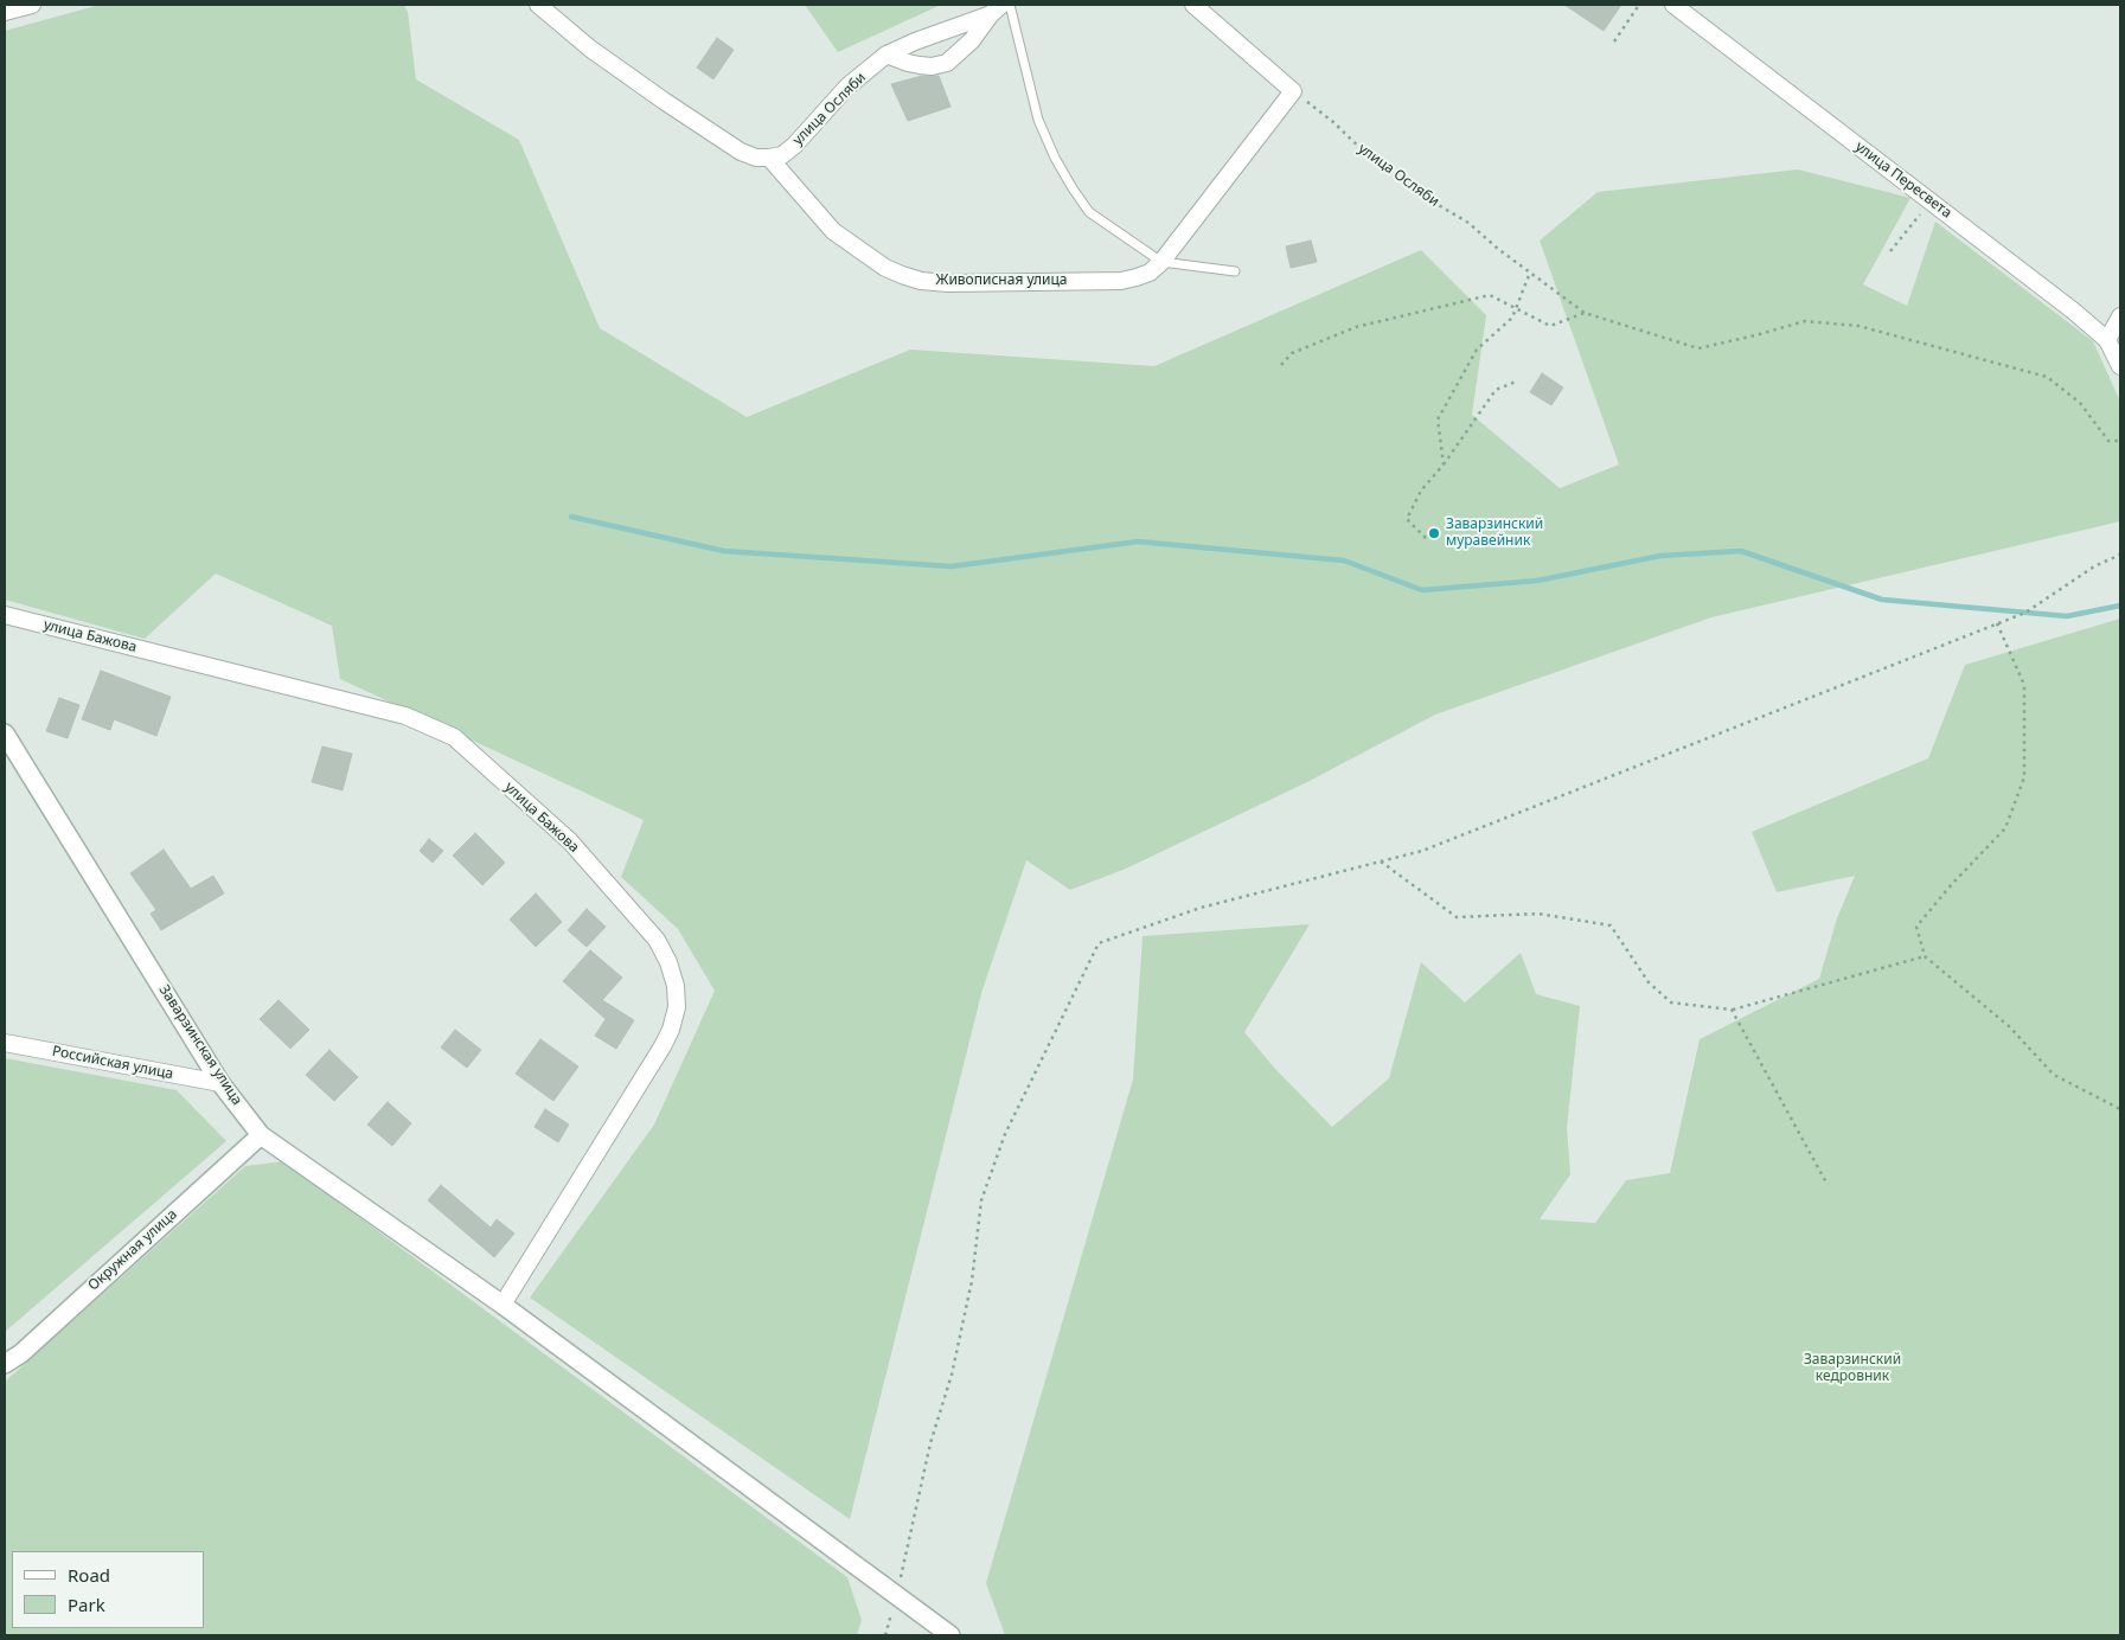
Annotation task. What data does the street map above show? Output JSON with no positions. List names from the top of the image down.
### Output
{
  "streets": {
    "street": [
      "улица Осляби",
      "улица Пересвета",
      "Живописная улица",
      "улица Бажова",
      "Заварзинская улица",
      "Российская улица",
      "Окружная улица"
    ]
  },
  "crossings": [
    ["улица Осляби", "Живописная улица"],
    ["улица Бажова", "Заварзинская улица"],
    ["Заварзинская улица", "Российская улица"],
    ["Заварзинская улица", "Окружная улица"]
  ],
  "parks": ["Заварзинский кедровник"],
  "places": ["Заварзинский муравейник"],
  "legend": ["Road", "Park"]
}
